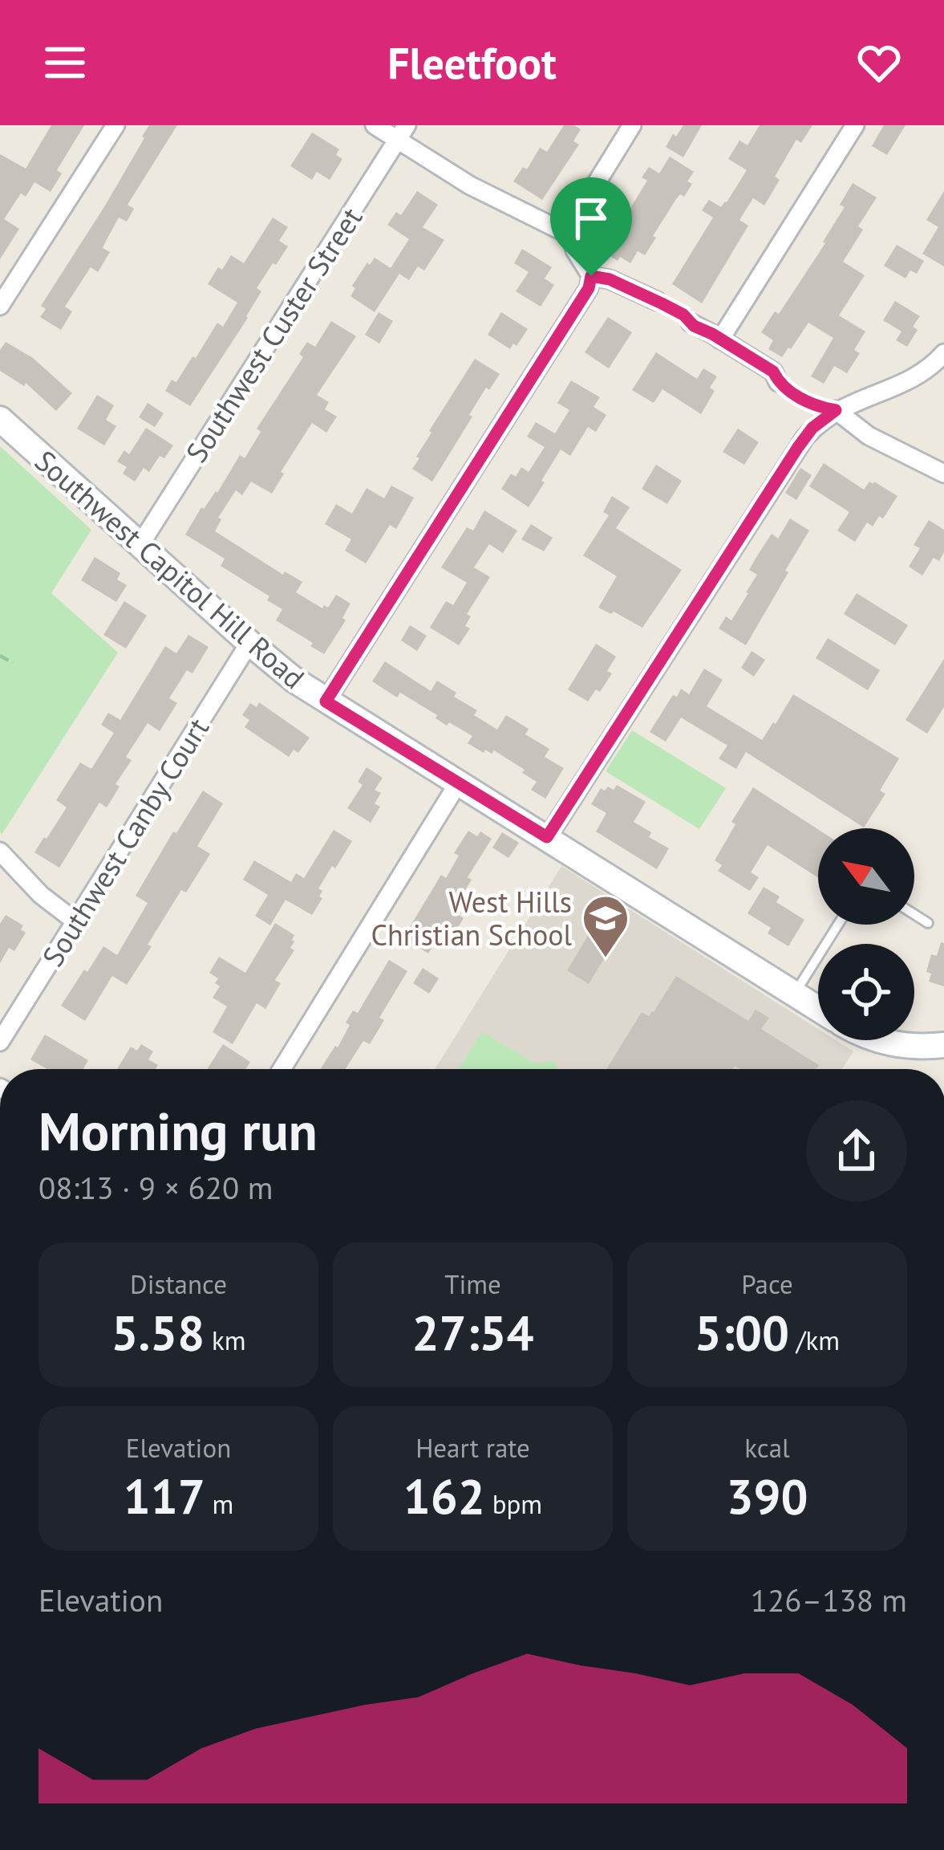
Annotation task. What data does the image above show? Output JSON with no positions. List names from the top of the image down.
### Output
{
  "streets": {
    "street": ["Southwest Custer Street", "Southwest Capitol Hill Road", "Southwest Canby Court"]
  },
  "crossings": [
    ["Southwest Custer Street", "Southwest Capitol Hill Road"],
    ["Southwest Capitol Hill Road", "Southwest Canby Court"]
  ],
  "places": {
    "school or university": ["West Hills Christian School"]
  },
  "north": "top left",
  "page": {
    "header": "Fleetfoot",
    "heading": ["Morning run", "08:13 · 9 × 620 m"],
    "stats": [
      ["Distance", "5.58 km"],
      ["Time", "27:54"],
      ["Pace", "5:00 /km"],
      ["Elevation", "117 m"],
      ["Heart rate", "162 bpm"],
      ["kcal", "390"]
    ],
    "chart": ["Elevation", "126–138 m"]
  }
}
